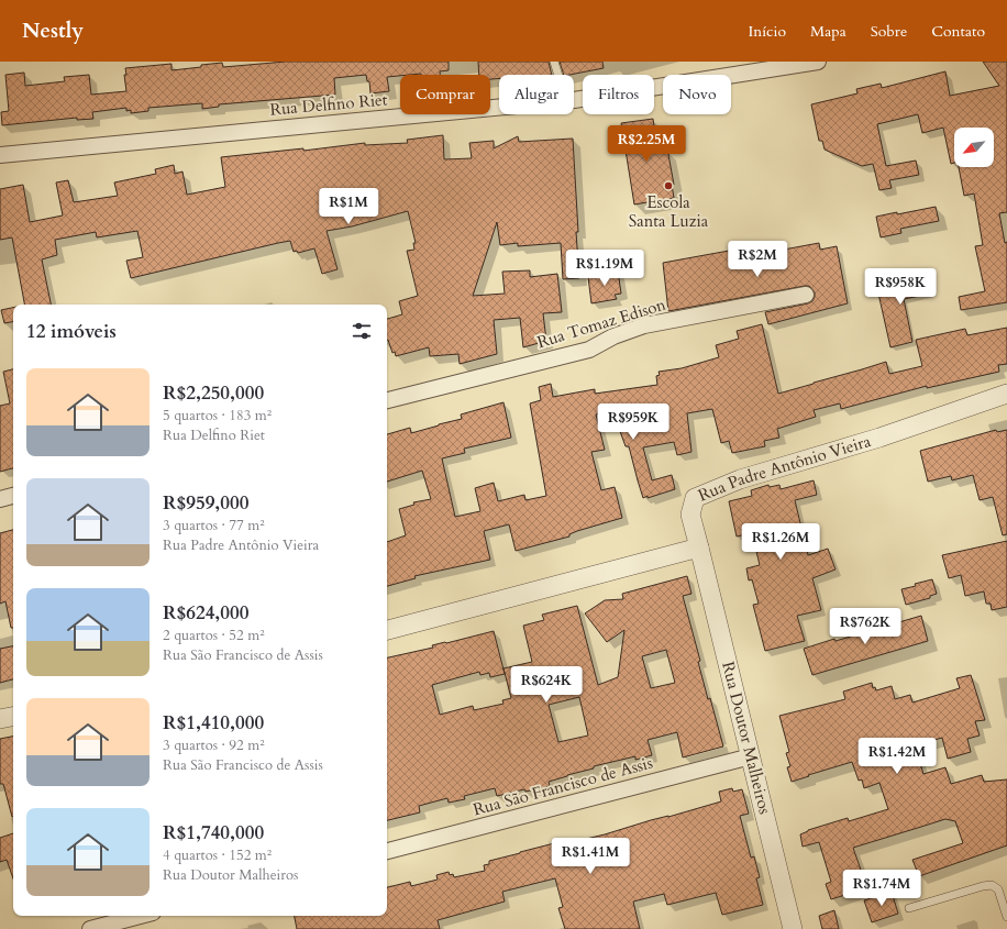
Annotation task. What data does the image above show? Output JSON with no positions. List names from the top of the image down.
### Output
{
  "streets": {
    "street": [
      "Rua Delfino Riet",
      "Rua Tomaz Edison",
      "Rua Padre Antônio Vieira",
      "Rua Doutor Malheiros",
      "Rua São Francisco de Assis"
    ]
  },
  "crossings": [
    ["Rua Padre Antônio Vieira", "Rua Doutor Malheiros"],
    ["Rua Doutor Malheiros", "Rua São Francisco de Assis"]
  ],
  "places": ["Escola Santa Luzia"],
  "north": "bottom left",
  "page": {
    "header": "Nestly",
    "nav": [
      "Início",
      "Mapa",
      "Sobre",
      "Contato"
    ],
    "chip": [
      "Comprar",
      "Alugar",
      "Filtros",
      "Novo"
    ],
    "price": [
      "R$2.25M",
      "R$1M",
      "R$2M",
      "R$1.19M",
      "R$958K",
      "R$959K",
      "R$1.26M",
      "R$762K",
      "R$624K",
      "R$1.42M",
      "R$1.41M",
      "R$1.74M"
    ],
    "heading": "12 imóveis",
    "list": [
      {
        "name": "R$2,250,000",
        "note": "5 quartos · 183 m² · Rua Delfino Riet"
      },
      {
        "name": "R$959,000",
        "note": "3 quartos · 77 m² · Rua Padre Antônio Vieira"
      },
      {
        "name": "R$624,000",
        "note": "2 quartos · 52 m² · Rua São Francisco de Assis"
      },
      {
        "name": "R$1,410,000",
        "note": "3 quartos · 92 m² · Rua São Francisco de Assis"
      },
      {
        "name": "R$1,740,000",
        "note": "4 quartos · 152 m² · Rua Doutor Malheiros"
      }
    ]
  }
}
